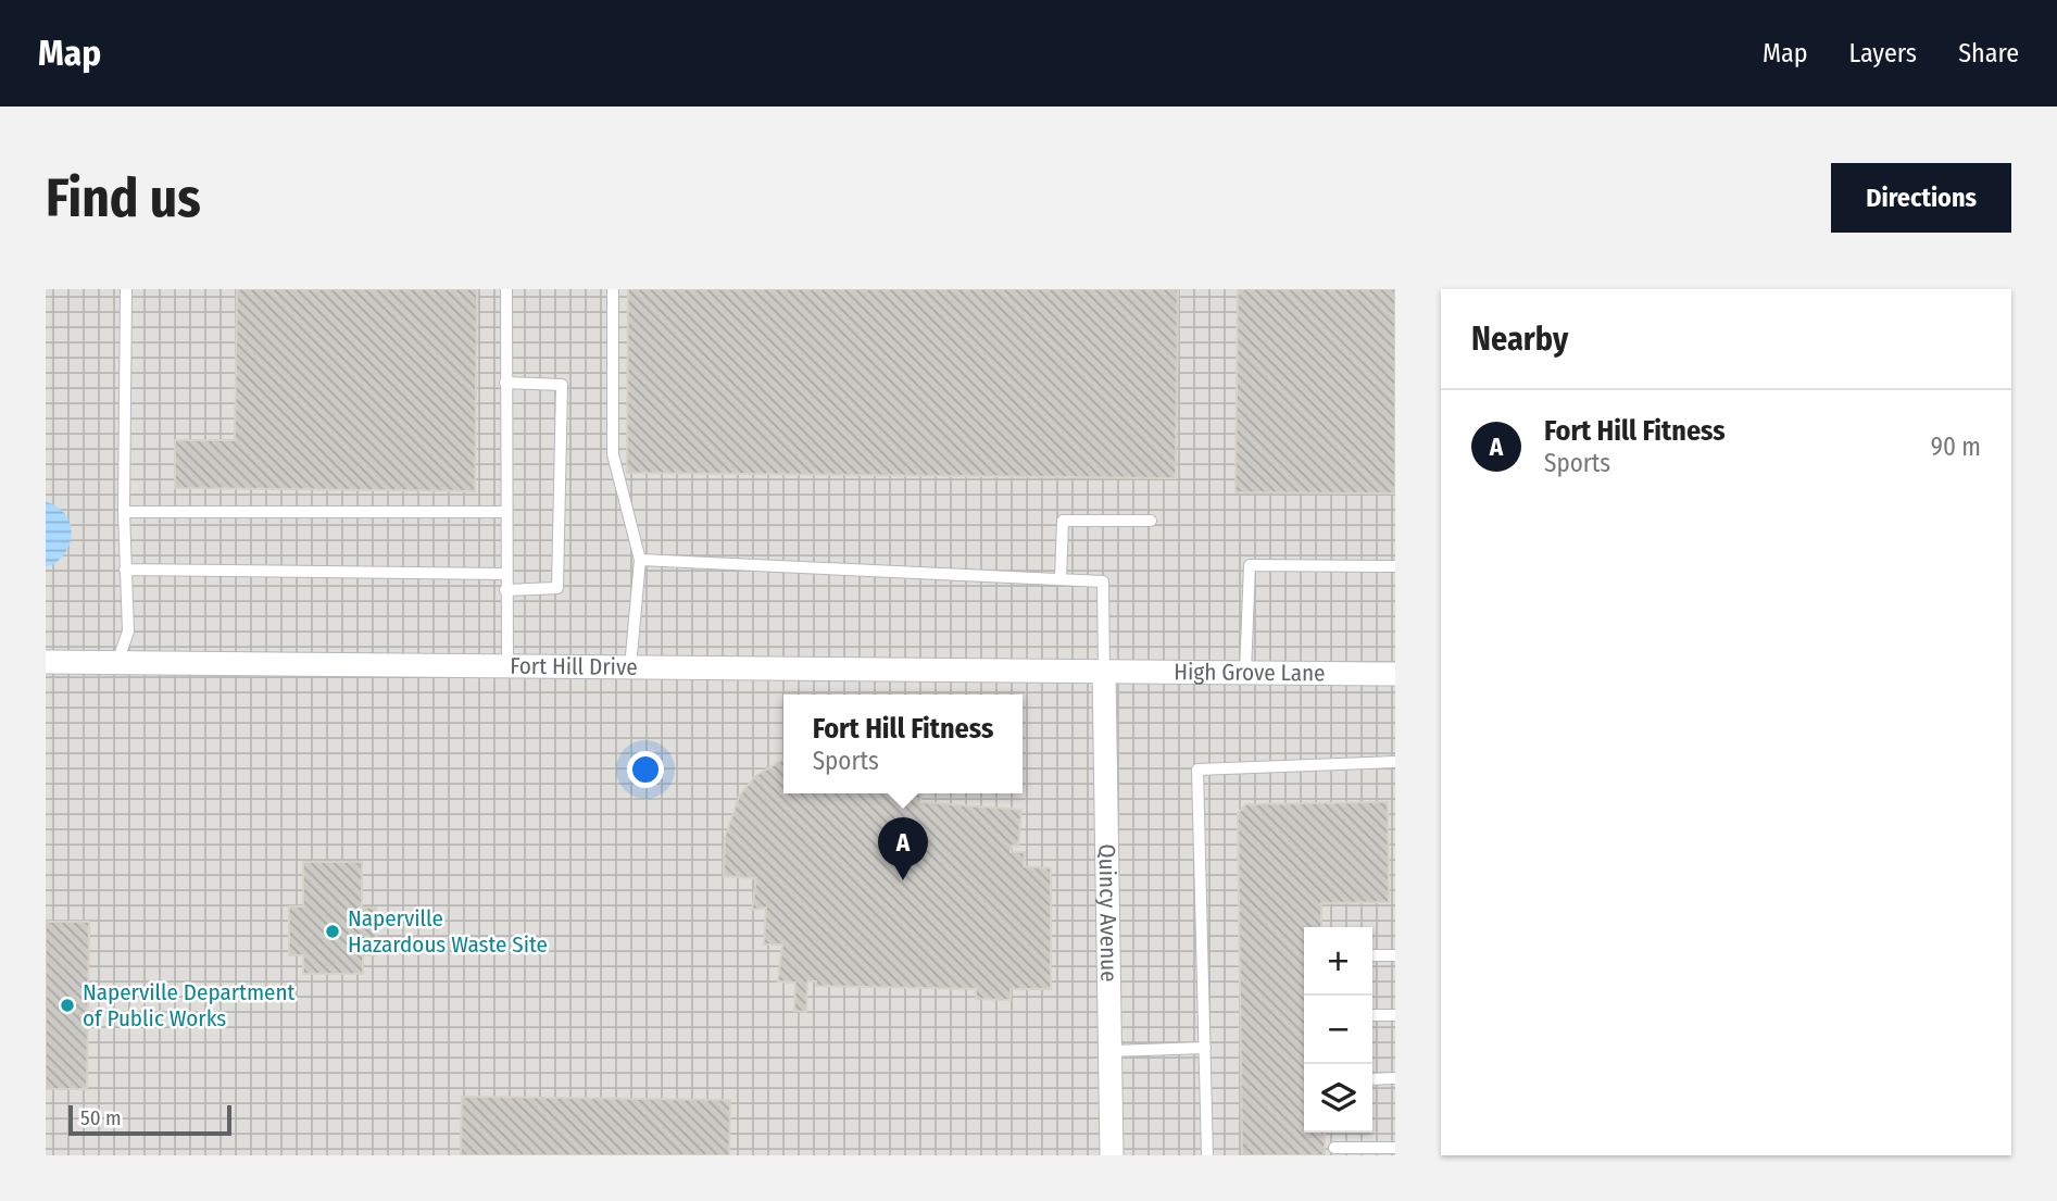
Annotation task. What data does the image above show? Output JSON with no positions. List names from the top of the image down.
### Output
{
  "streets": {
    "street": ["Fort Hill Drive", "High Grove Lane", "Quincy Avenue"]
  },
  "crossings": [
    ["Fort Hill Drive", "High Grove Lane"],
    ["Fort Hill Drive", "Quincy Avenue"],
    ["High Grove Lane", "Quincy Avenue"]
  ],
  "places": ["Naperville Hazardous Waste Site", "Naperville Department of Public Works"],
  "scale_bar": "50 m",
  "page": {
    "header": "Map",
    "nav": ["Map", "Layers", "Share"],
    "buttons": "Directions",
    "title": "Find us",
    "heading": "Nearby",
    "list": [
      {
        "mark": "A",
        "name": "Fort Hill Fitness",
        "note": "Sports",
        "value": "90 m"
      }
    ],
    "popup": ["Fort Hill Fitness", "Sports"],
    "pins": "A",
    "map_buttons": ["+", "−"],
    "scale": "50 m"
  }
}
